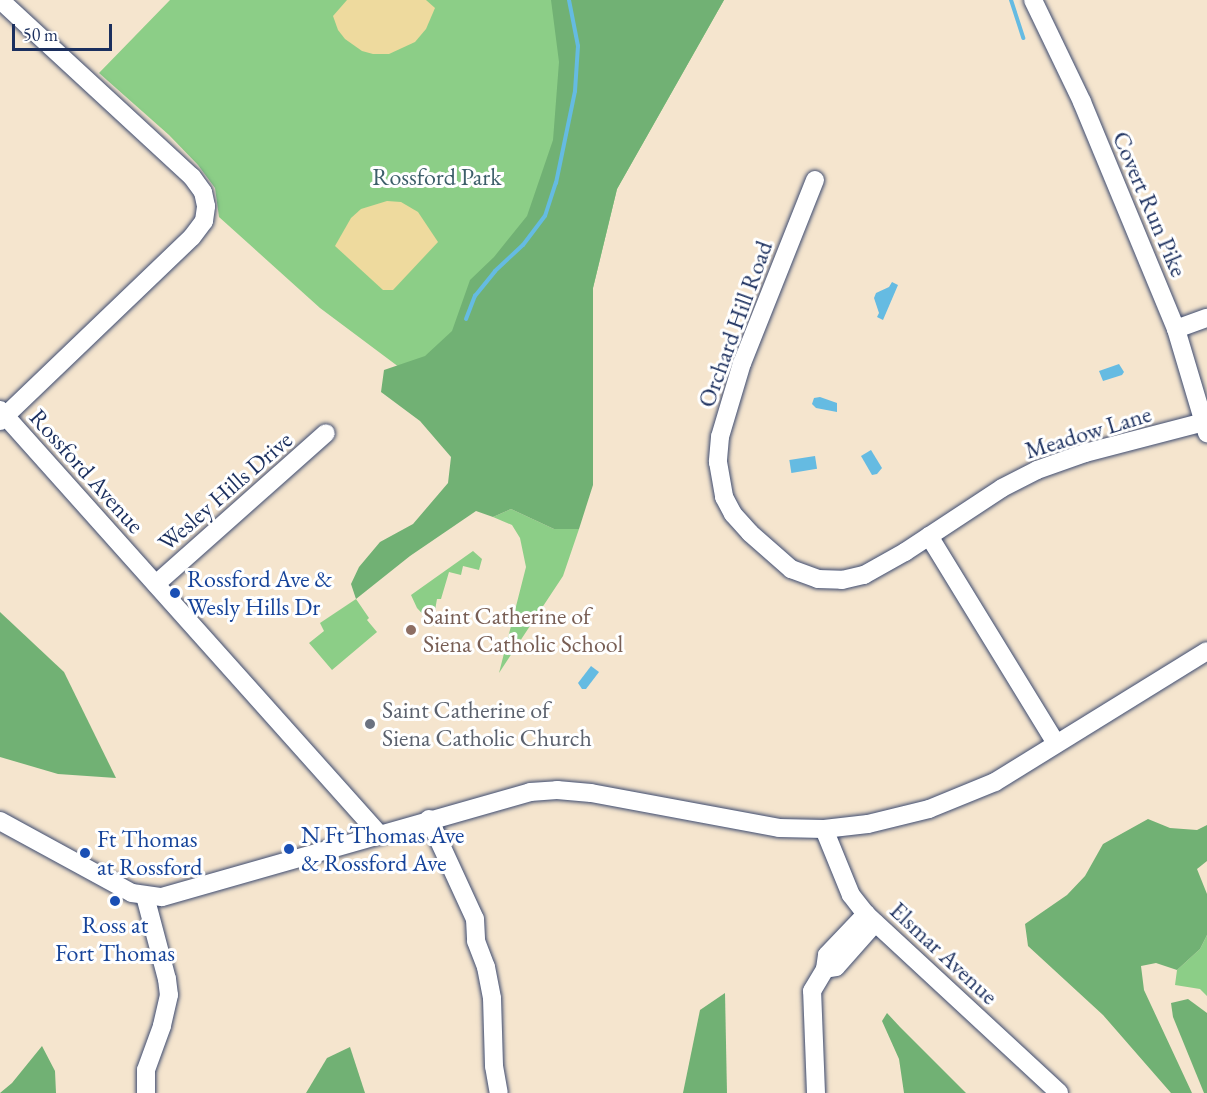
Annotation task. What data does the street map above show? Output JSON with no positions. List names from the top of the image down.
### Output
{
  "streets": {
    "street": [
      "Covert Run Pike",
      "Orchard Hill Road",
      "Meadow Lane",
      "Rossford Avenue",
      "Wesley Hills Drive",
      "Elsmar Avenue"
    ]
  },
  "crossings": [
    ["Covert Run Pike", "Meadow Lane"],
    ["Orchard Hill Road", "Meadow Lane"],
    ["Rossford Avenue", "Wesley Hills Drive"]
  ],
  "parks": ["Rossford Park"],
  "places": [
    "Rossford Ave & Wesly Hills Dr",
    "Saint Catherine of Siena Catholic School",
    "Saint Catherine of Siena Catholic Church",
    "N Ft Thomas Ave & Rossford Ave",
    "Ft Thomas at Rossford",
    "Ross at Fort Thomas"
  ],
  "scale_bar": "50 m"
}
